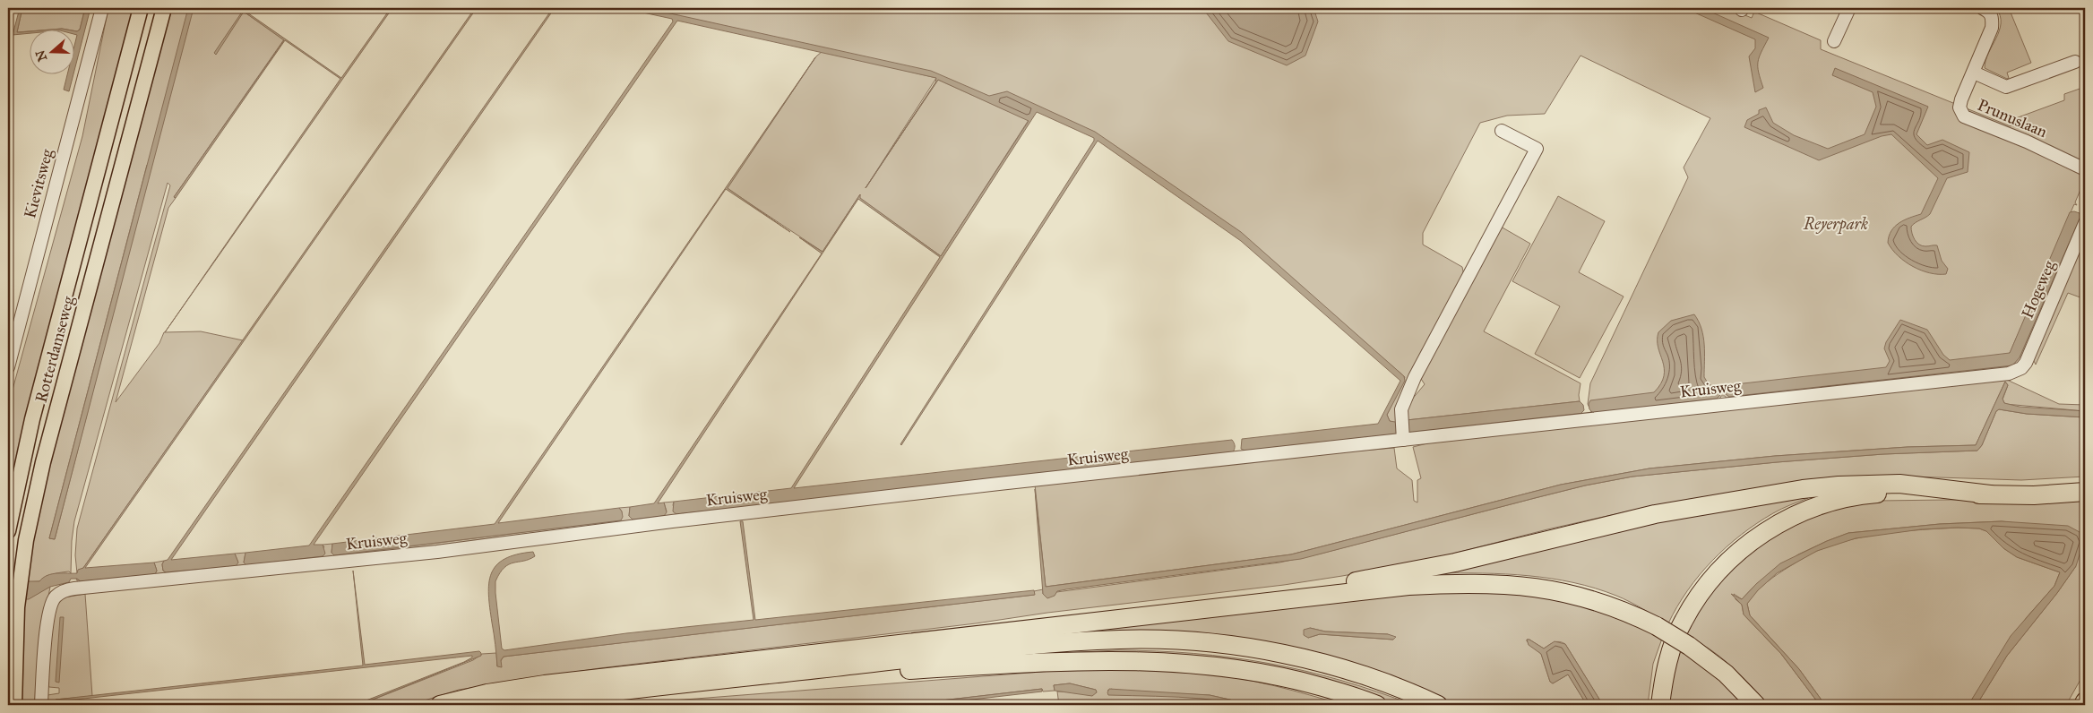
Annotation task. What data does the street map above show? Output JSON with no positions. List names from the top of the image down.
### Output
{
  "streets": {
    "main road": ["Rotterdamseweg"],
    "street": [
      "Prunuslaan",
      "Kievitsweg",
      "Hogeweg",
      "Kruisweg"
    ]
  },
  "crossings": [
    ["Hogeweg", "Kruisweg"]
  ],
  "parks": ["Reyerpark"],
  "north": "left"
}
